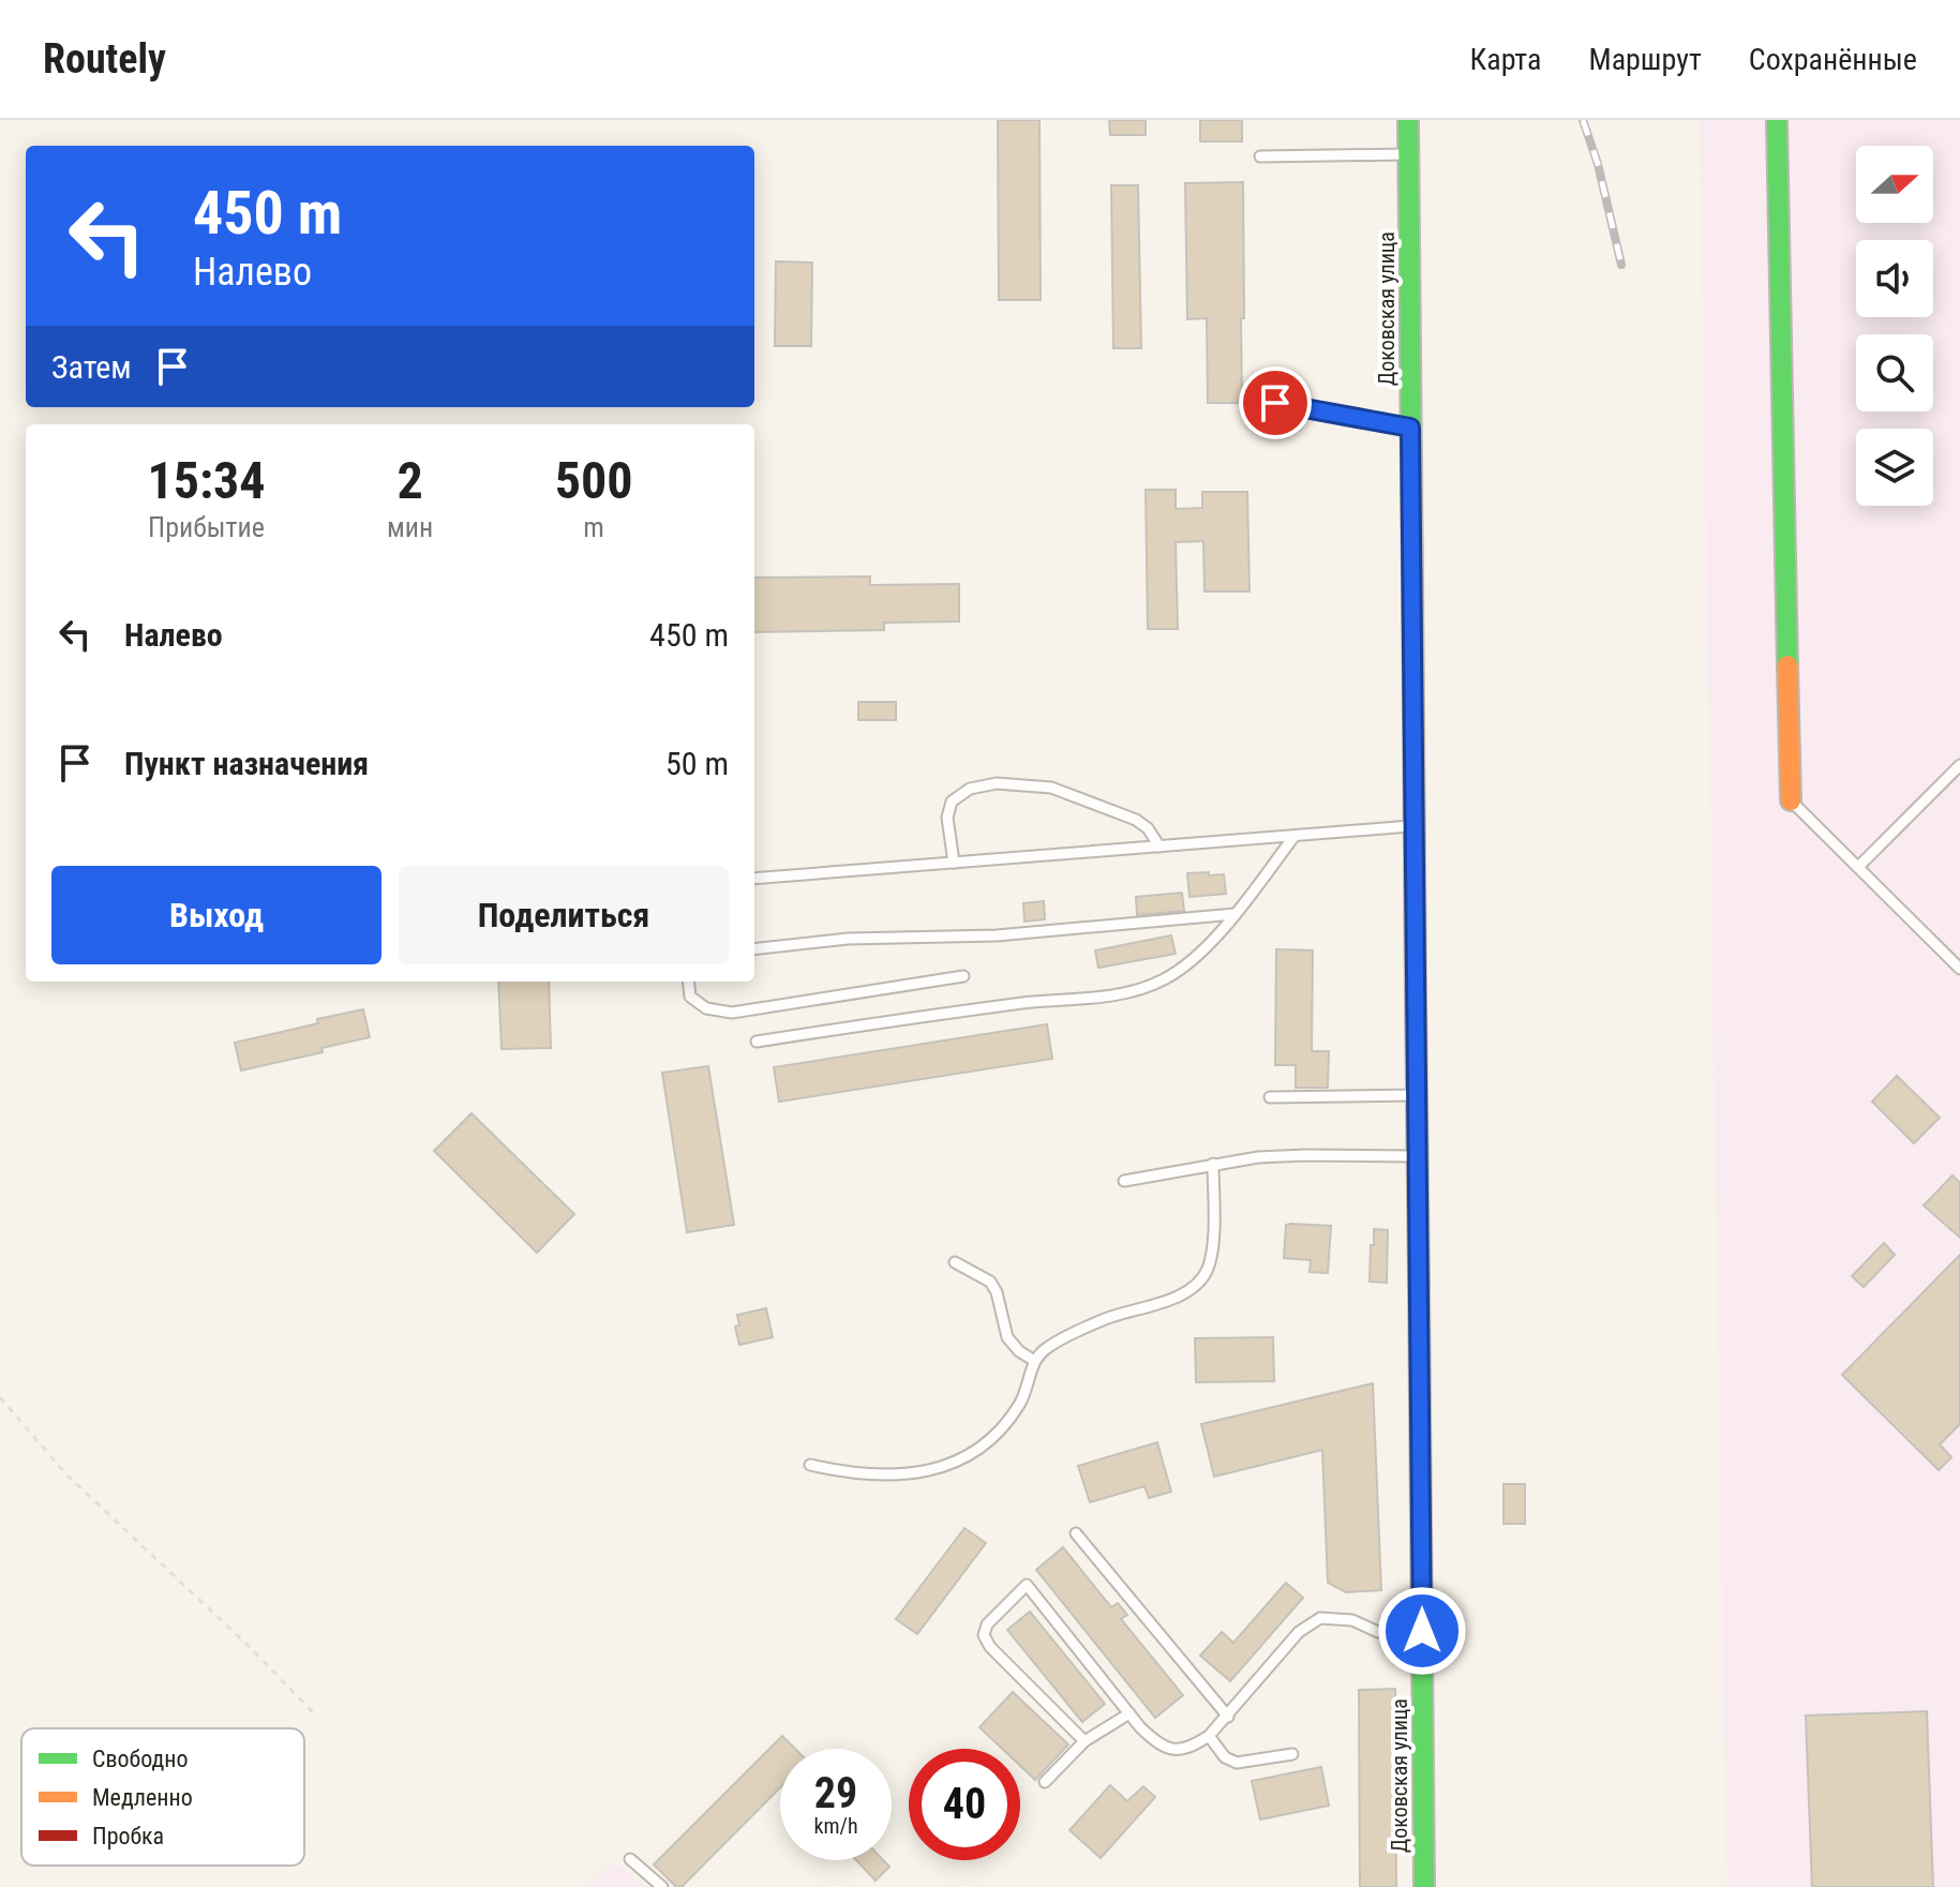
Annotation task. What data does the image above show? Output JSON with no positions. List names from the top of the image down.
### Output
{
  "streets": {
    "street": ["Доковская улица"]
  },
  "legend": ["Свободно", "Медленно", "Пробка"],
  "north": "right",
  "page": {
    "header": "Routely",
    "nav": ["Карта", "Маршрут", "Сохранённые"],
    "turn": ["450 m", "Налево"],
    "then": "Затем",
    "eta": [
      "15:34",
      "Прибытие",
      "2",
      "мин",
      "500",
      "m"
    ],
    "list": [
      {
        "name": "Налево",
        "value": "450 m"
      },
      {
        "name": "Пункт назначения",
        "value": "50 m"
      }
    ],
    "buttons": ["Выход", "Поделиться"],
    "speed": "29 km/h",
    "limit": "40"
  }
}
